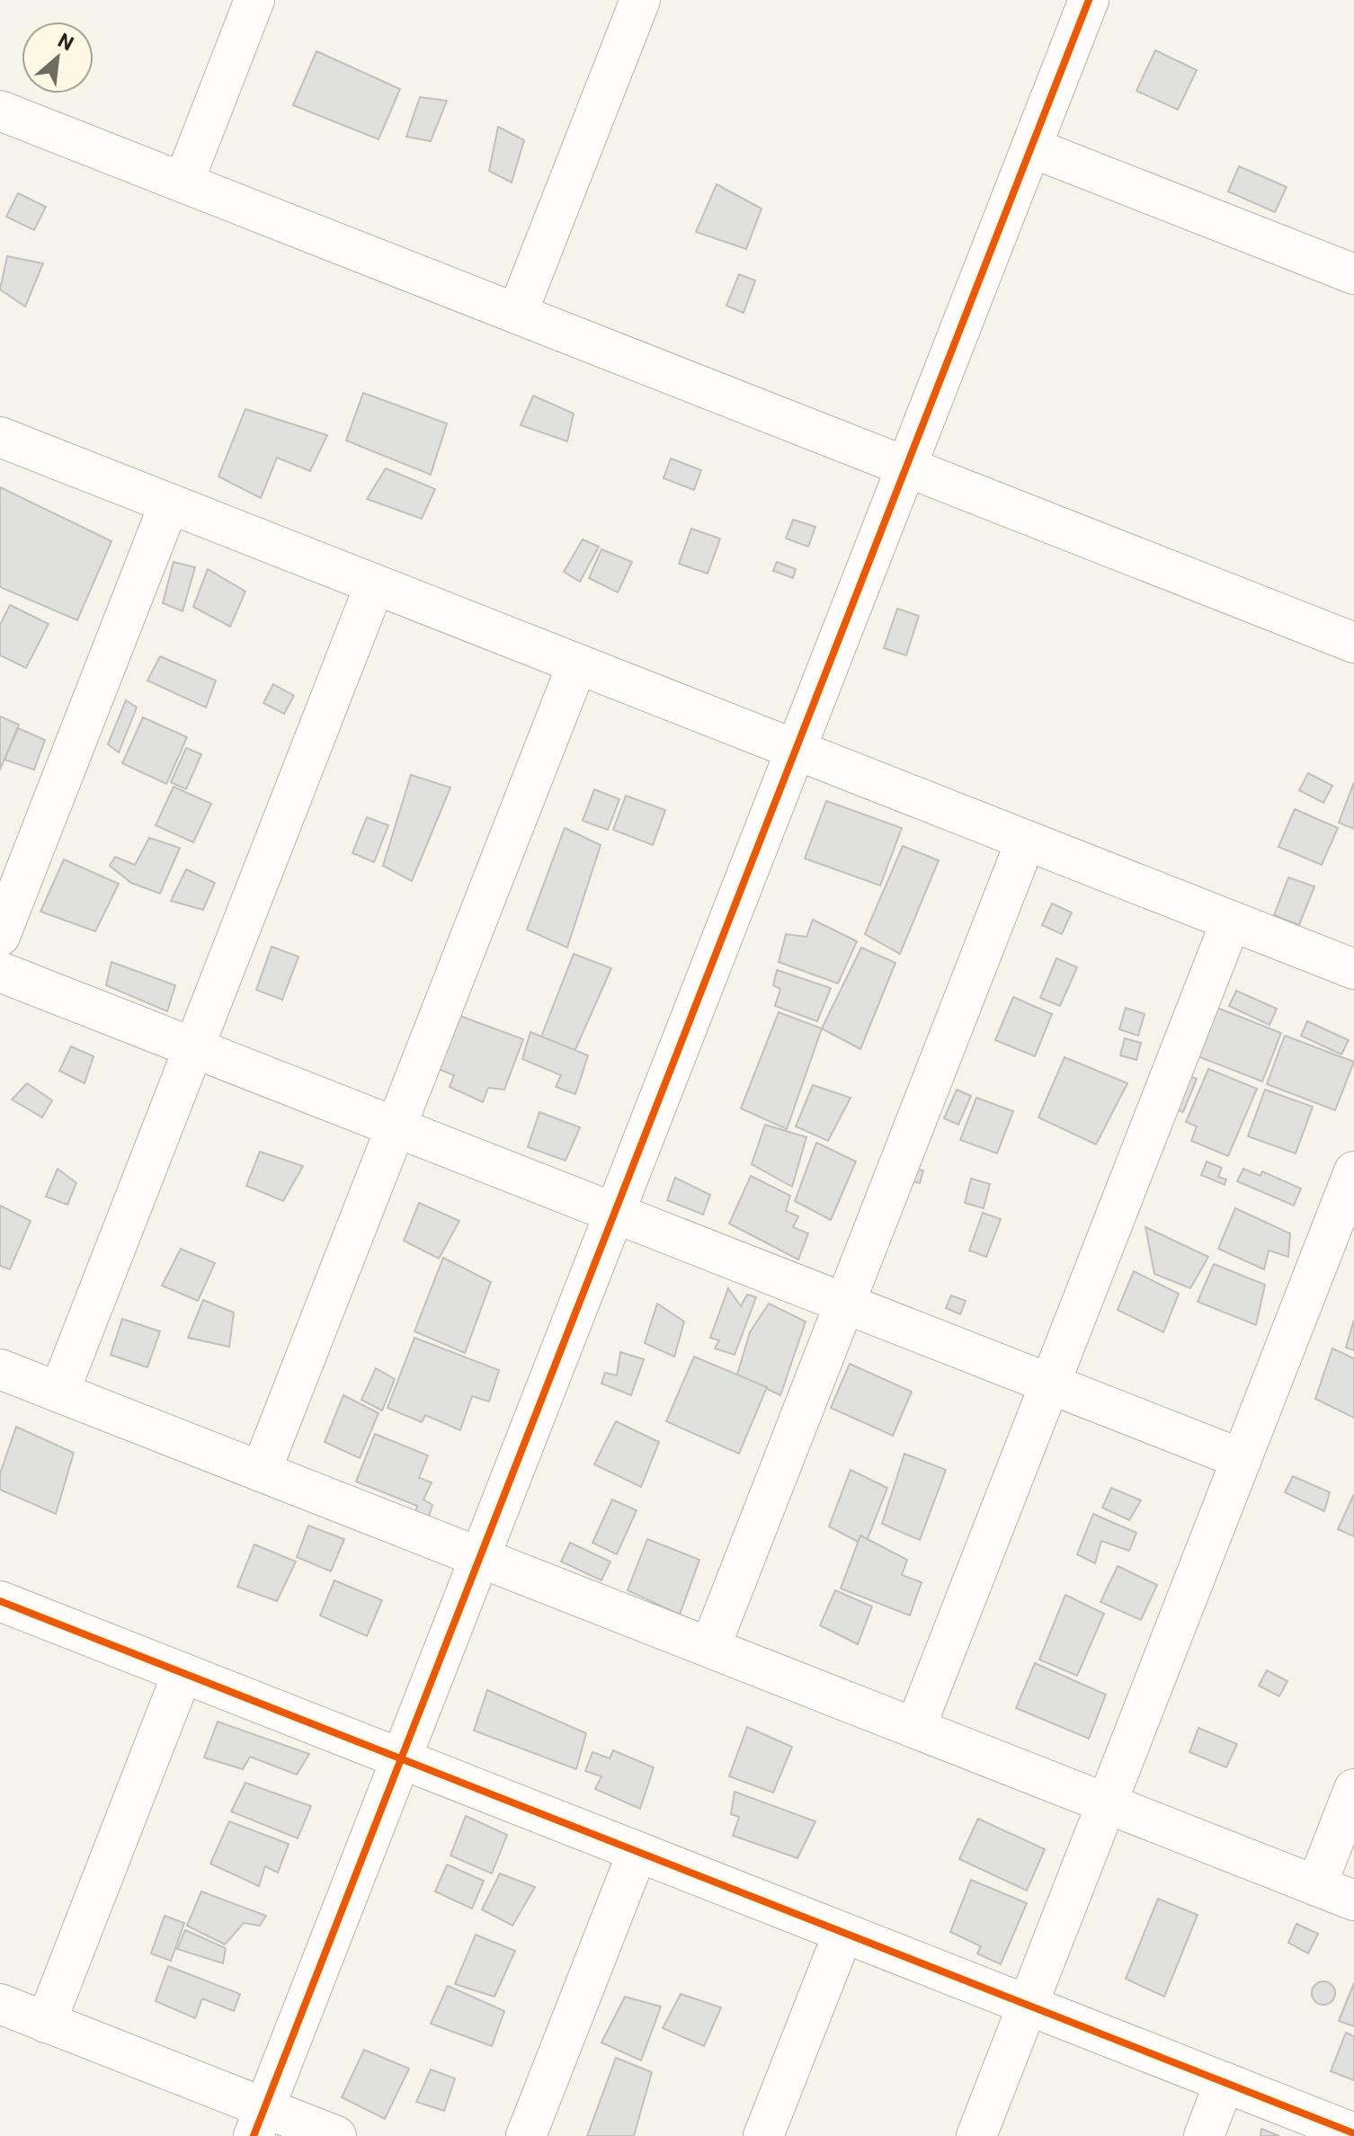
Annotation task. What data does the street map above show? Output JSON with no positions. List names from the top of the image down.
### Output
{
  "north": "top right"
}
